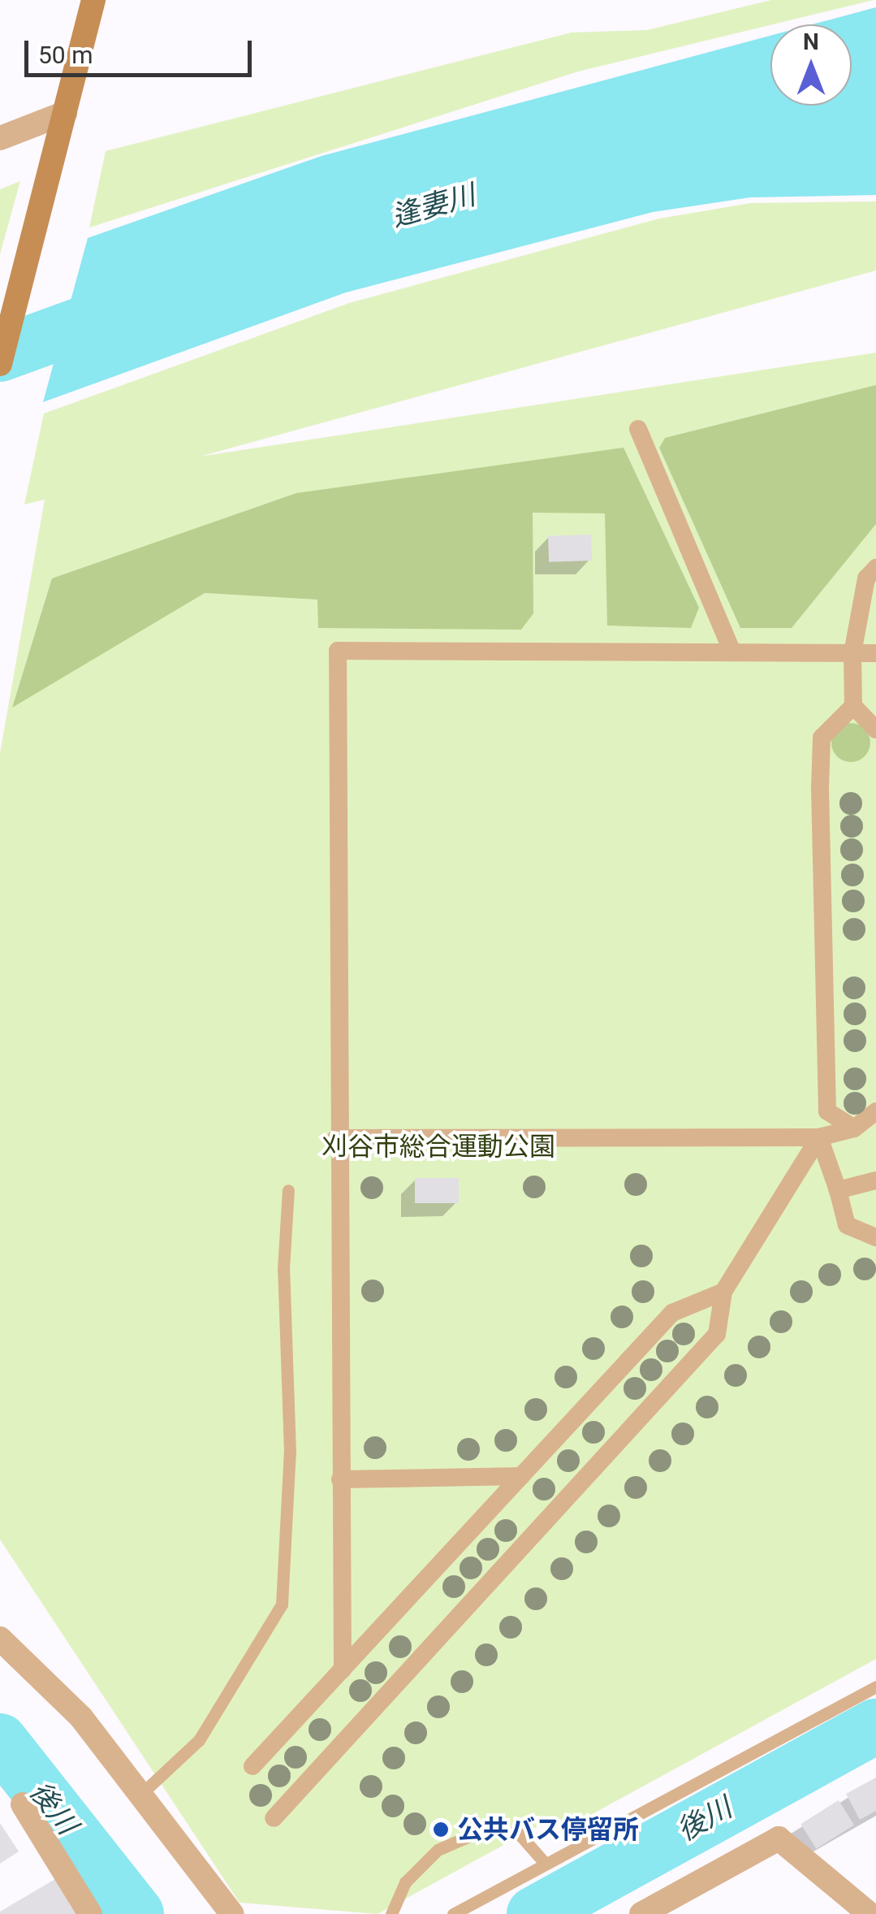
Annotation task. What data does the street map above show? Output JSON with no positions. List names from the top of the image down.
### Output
{
  "water": ["逢妻川", "後川"],
  "parks": ["刈谷市総合運動公園"],
  "places": ["公共バス停留所"],
  "scale_bar": "50 m",
  "north": "top"
}
